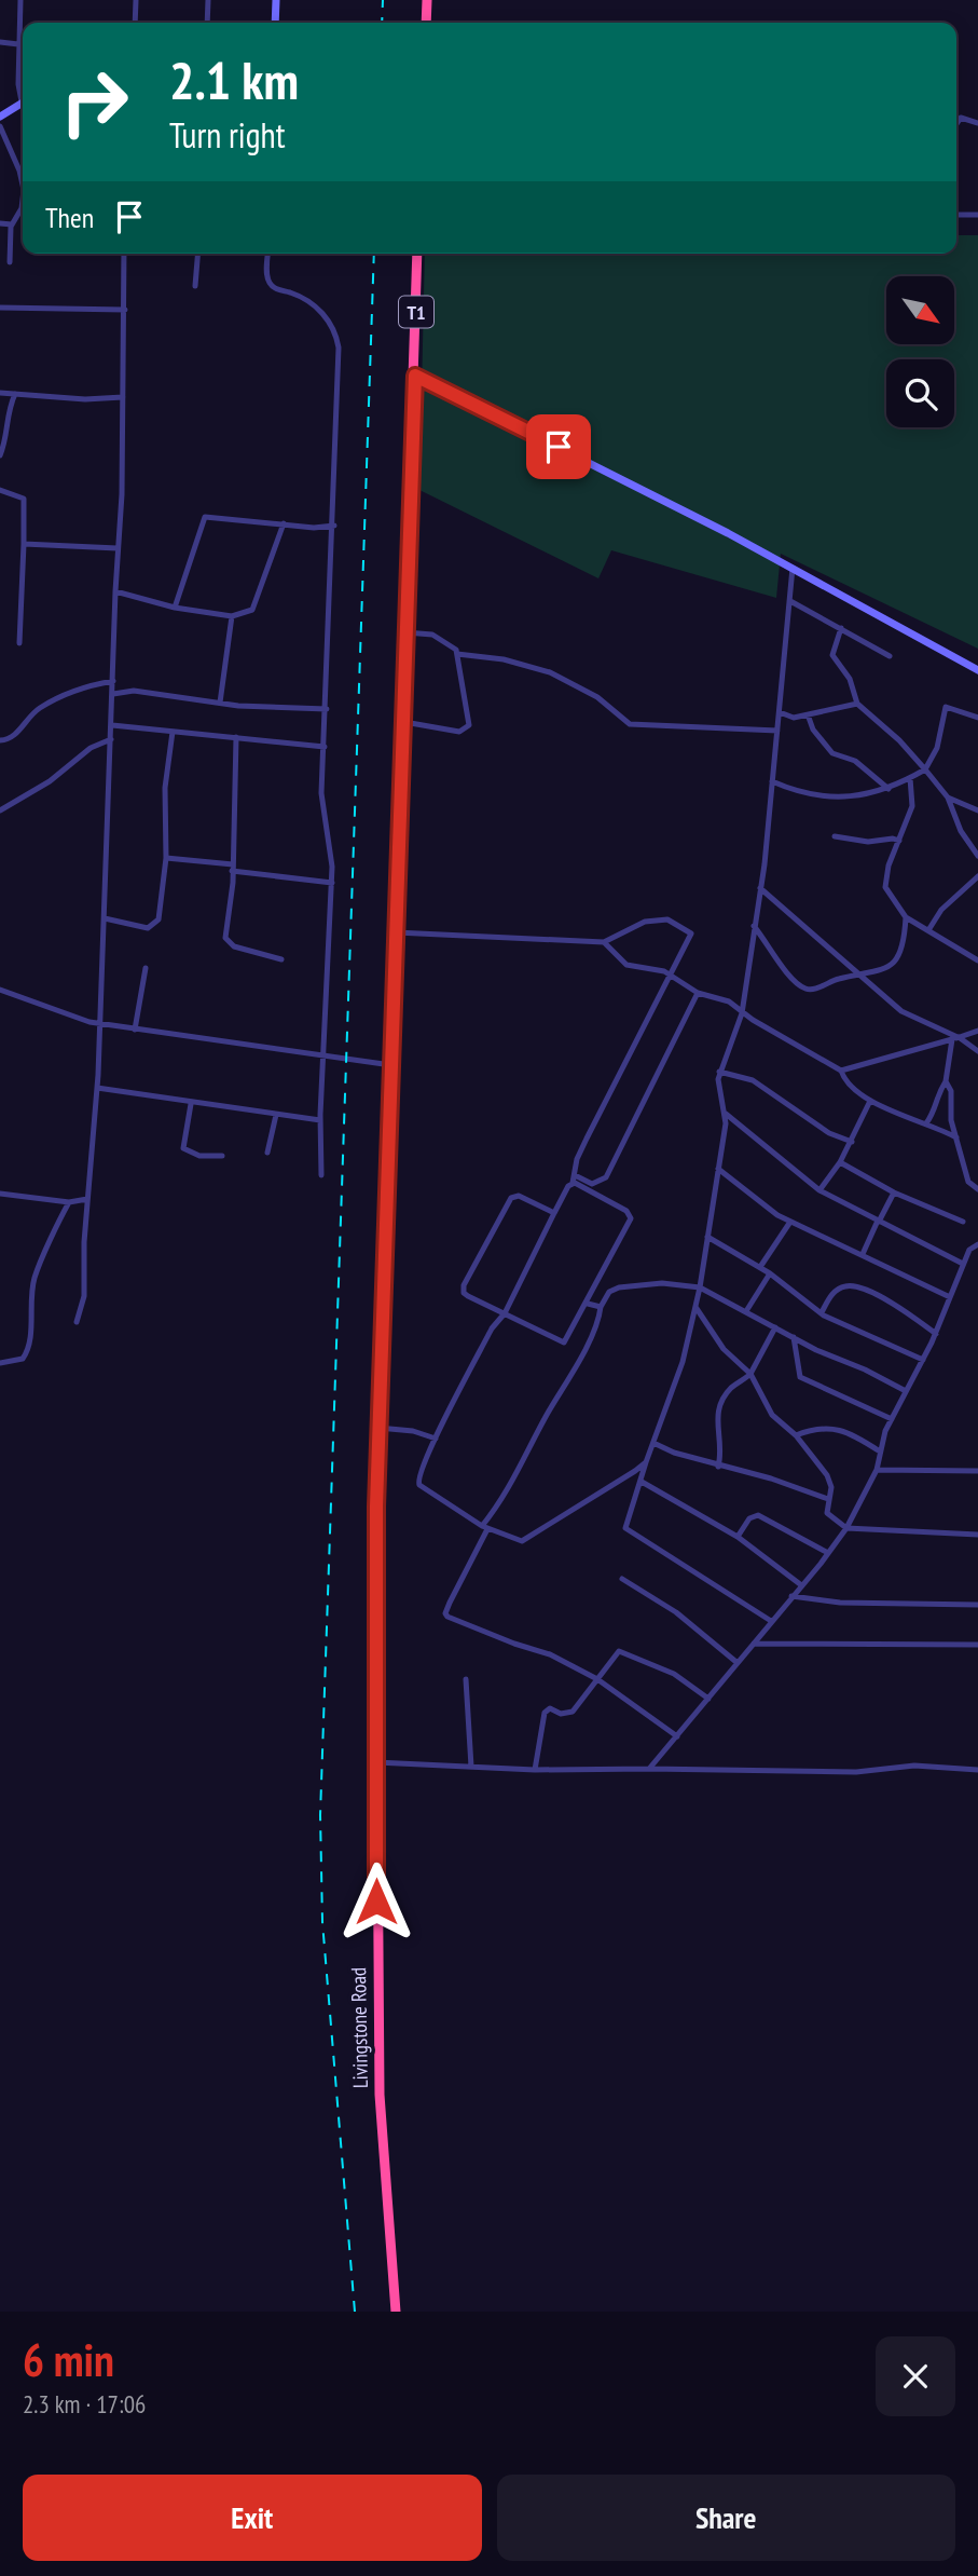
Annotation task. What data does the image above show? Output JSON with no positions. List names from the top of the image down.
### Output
{
  "streets": {
    "highway": ["T1", "Livingstone Road"]
  },
  "north": "bottom right",
  "page": {
    "turn": ["2.1 km", "Turn right"],
    "then": "Then",
    "heading": ["6 min", "2.3 km · 17:06"],
    "buttons": ["Exit", "Share"]
  }
}
